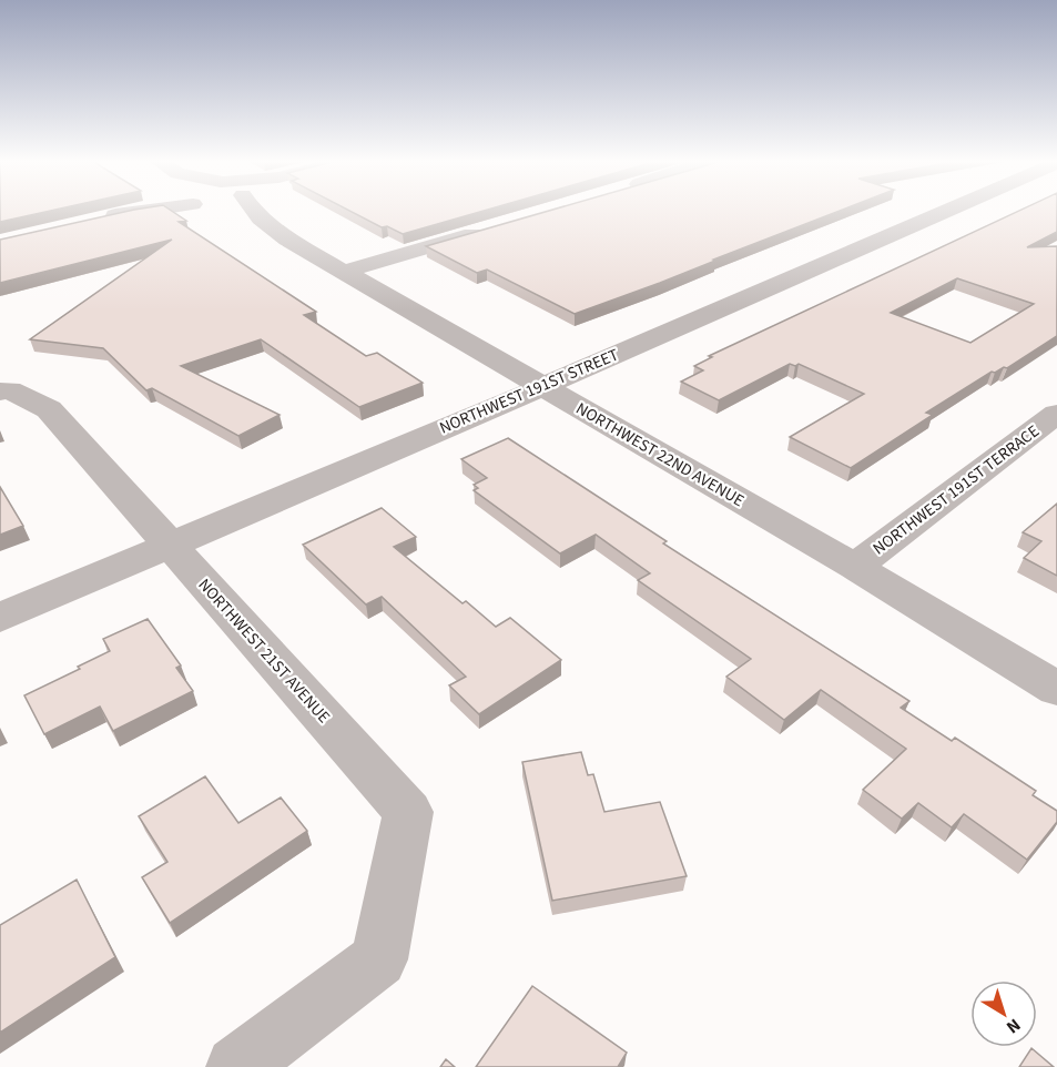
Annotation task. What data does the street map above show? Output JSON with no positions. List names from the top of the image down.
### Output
{
  "streets": {
    "street": [
      "NORTHWEST 191ST STREET",
      "NORTHWEST 22ND AVENUE",
      "NORTHWEST 191ST TERRACE",
      "NORTHWEST 21ST AVENUE"
    ]
  },
  "crossings": [
    ["NORTHWEST 191ST STREET", "NORTHWEST 22ND AVENUE"],
    ["NORTHWEST 191ST STREET", "NORTHWEST 21ST AVENUE"],
    ["NORTHWEST 22ND AVENUE", "NORTHWEST 191ST TERRACE"]
  ],
  "north": "bottom right"
}
